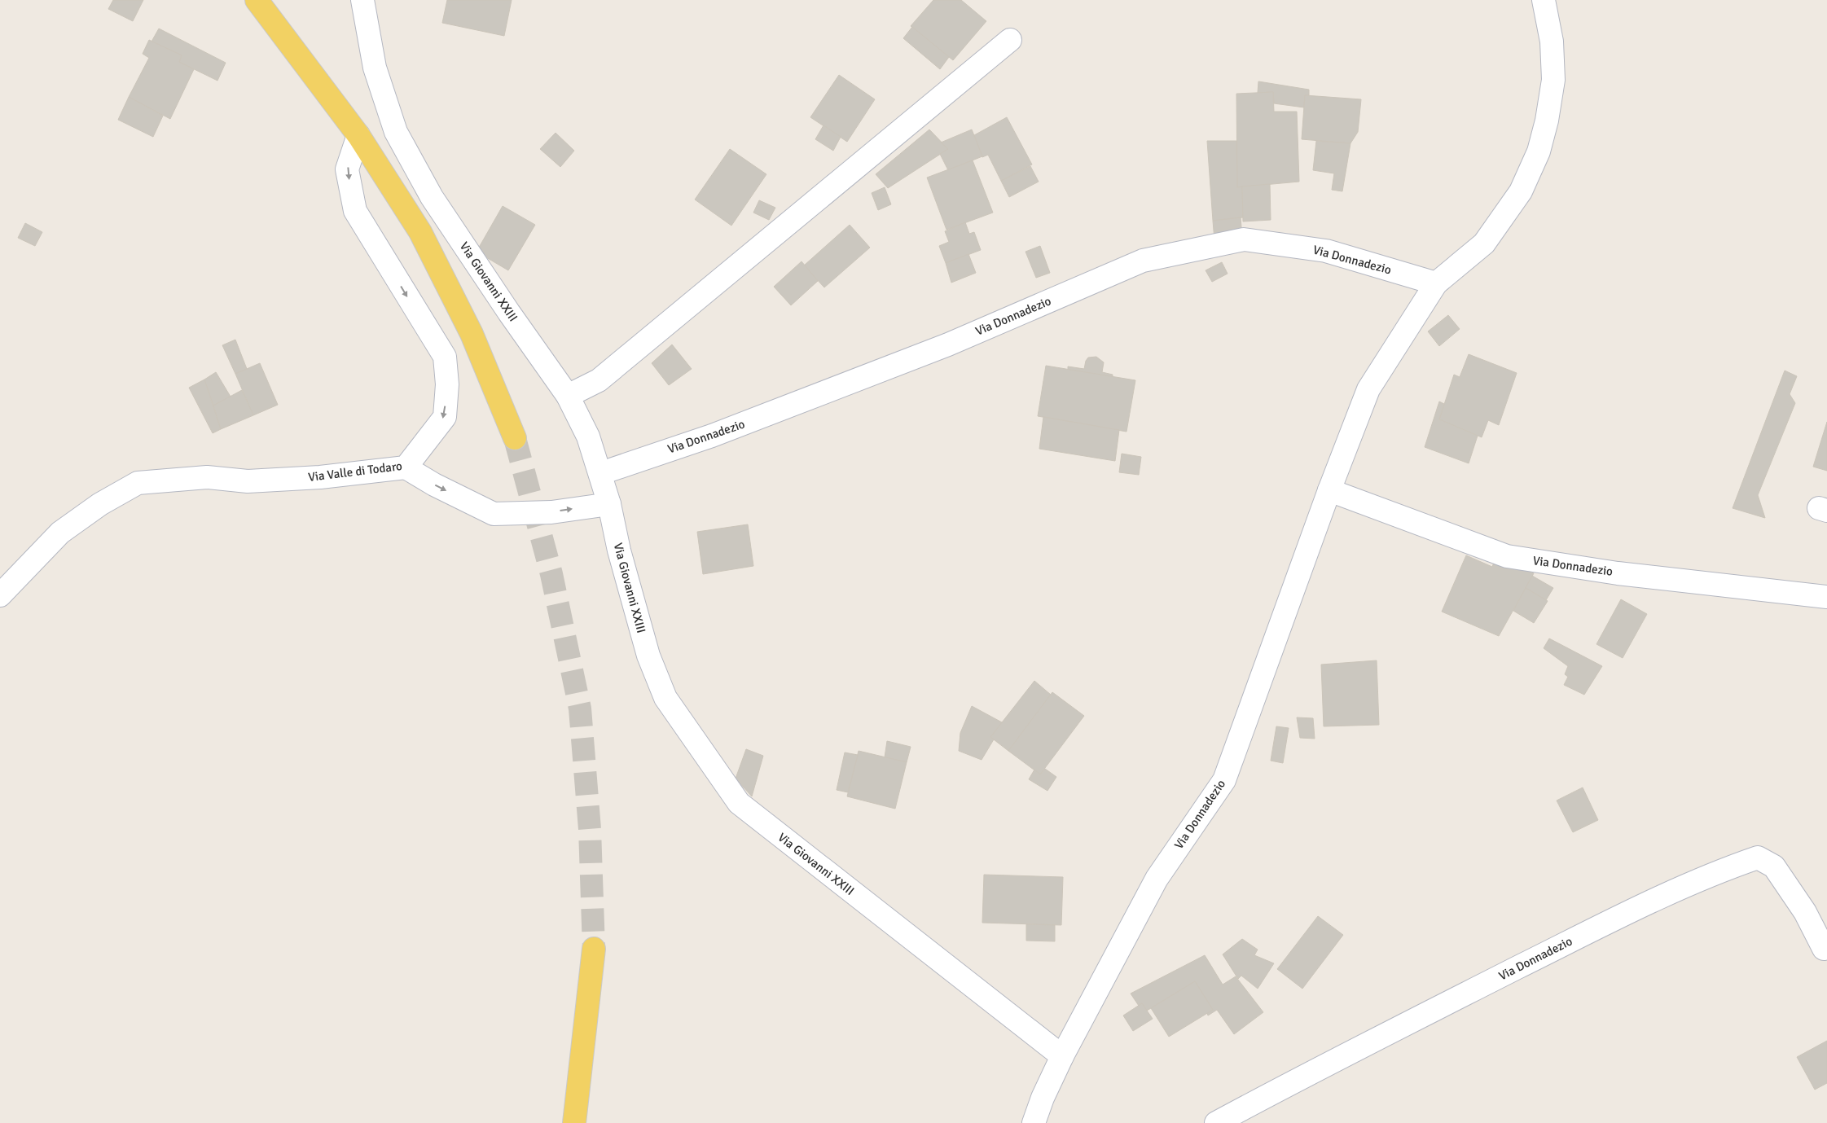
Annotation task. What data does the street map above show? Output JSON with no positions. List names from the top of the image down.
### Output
{
  "streets": {
    "street": ["Via Donnadezio", "Via Giovanni XXIII", "Via Valle di Todaro"]
  },
  "crossings": [
    ["Via Donnadezio", "Via Giovanni XXIII"]
  ],
  "one_way": ["Via Valle di Todaro"]
}
